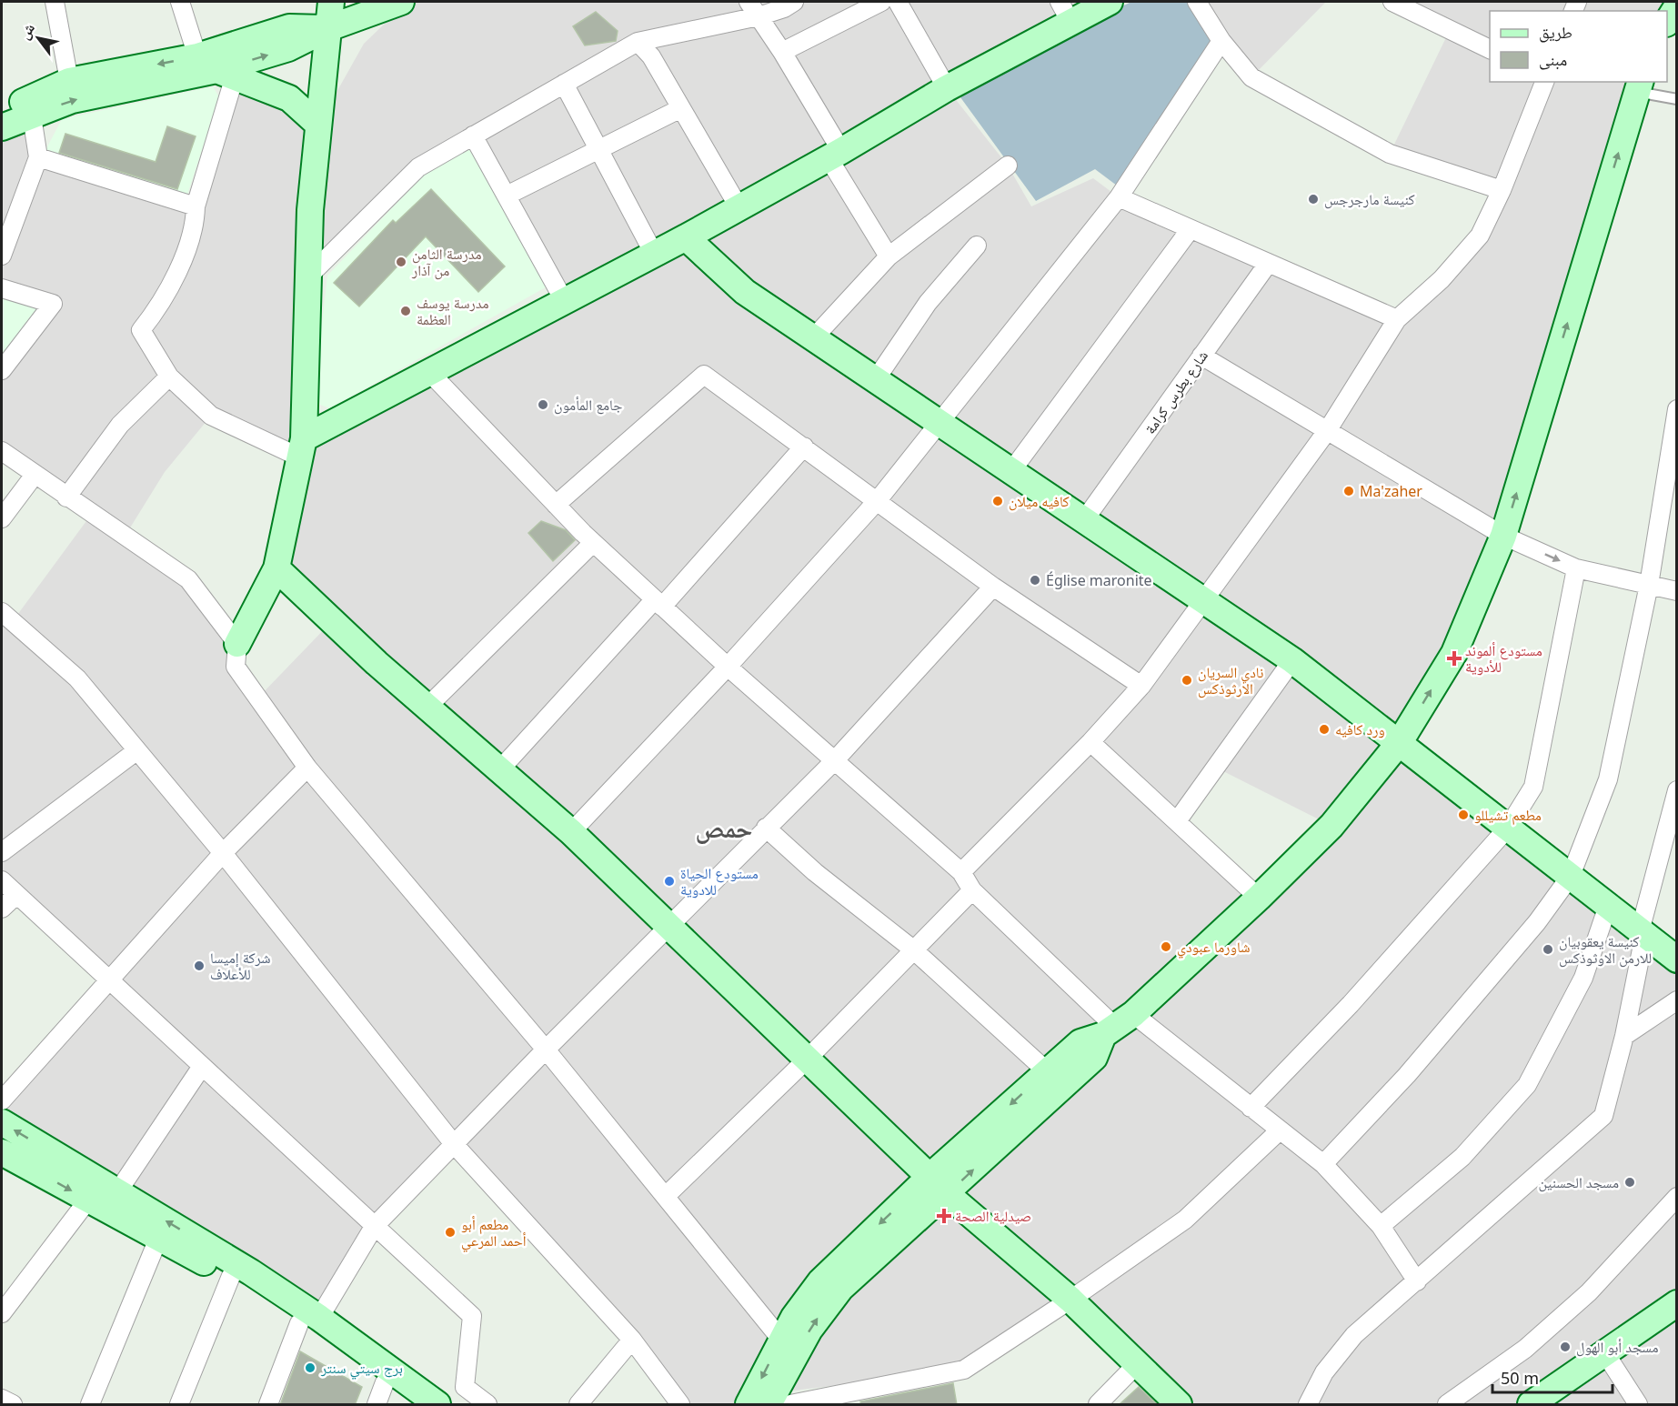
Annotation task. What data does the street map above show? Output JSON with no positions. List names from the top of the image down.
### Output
{
  "streets": {
    "street": ["شارع بطرس كرامة"]
  },
  "districts": ["حمص"],
  "places": {
    "other": [
      "كنيسة مارجرجس",
      "مدرسة الثامن من آذار",
      "مدرسة يوسف العظمة",
      "جامع المأمون",
      "Ma'zaher",
      "كافيه ميلان",
      "Église maronite",
      "نادي السريان الارثوذكس",
      "ورد كافيه",
      "مطعم تشيللو",
      "مستودع الحياة للادوية",
      "شاورما عبودي",
      "كنيسة يعقوبيان للارمن الاوثوذكس",
      "شركة إميسا للأعلاف",
      "مسجد الحسنين",
      "مطعم أبو أحمد المرعي",
      "مسجد أبو الهول",
      "برج سيتي سنتر"
    ],
    "health": ["مستودع ألموند للأدوية", "صيدلية الصحة"]
  },
  "legend": ["طريق", "مبنى"],
  "scale_bar": "50 m",
  "north": "top left"
}
